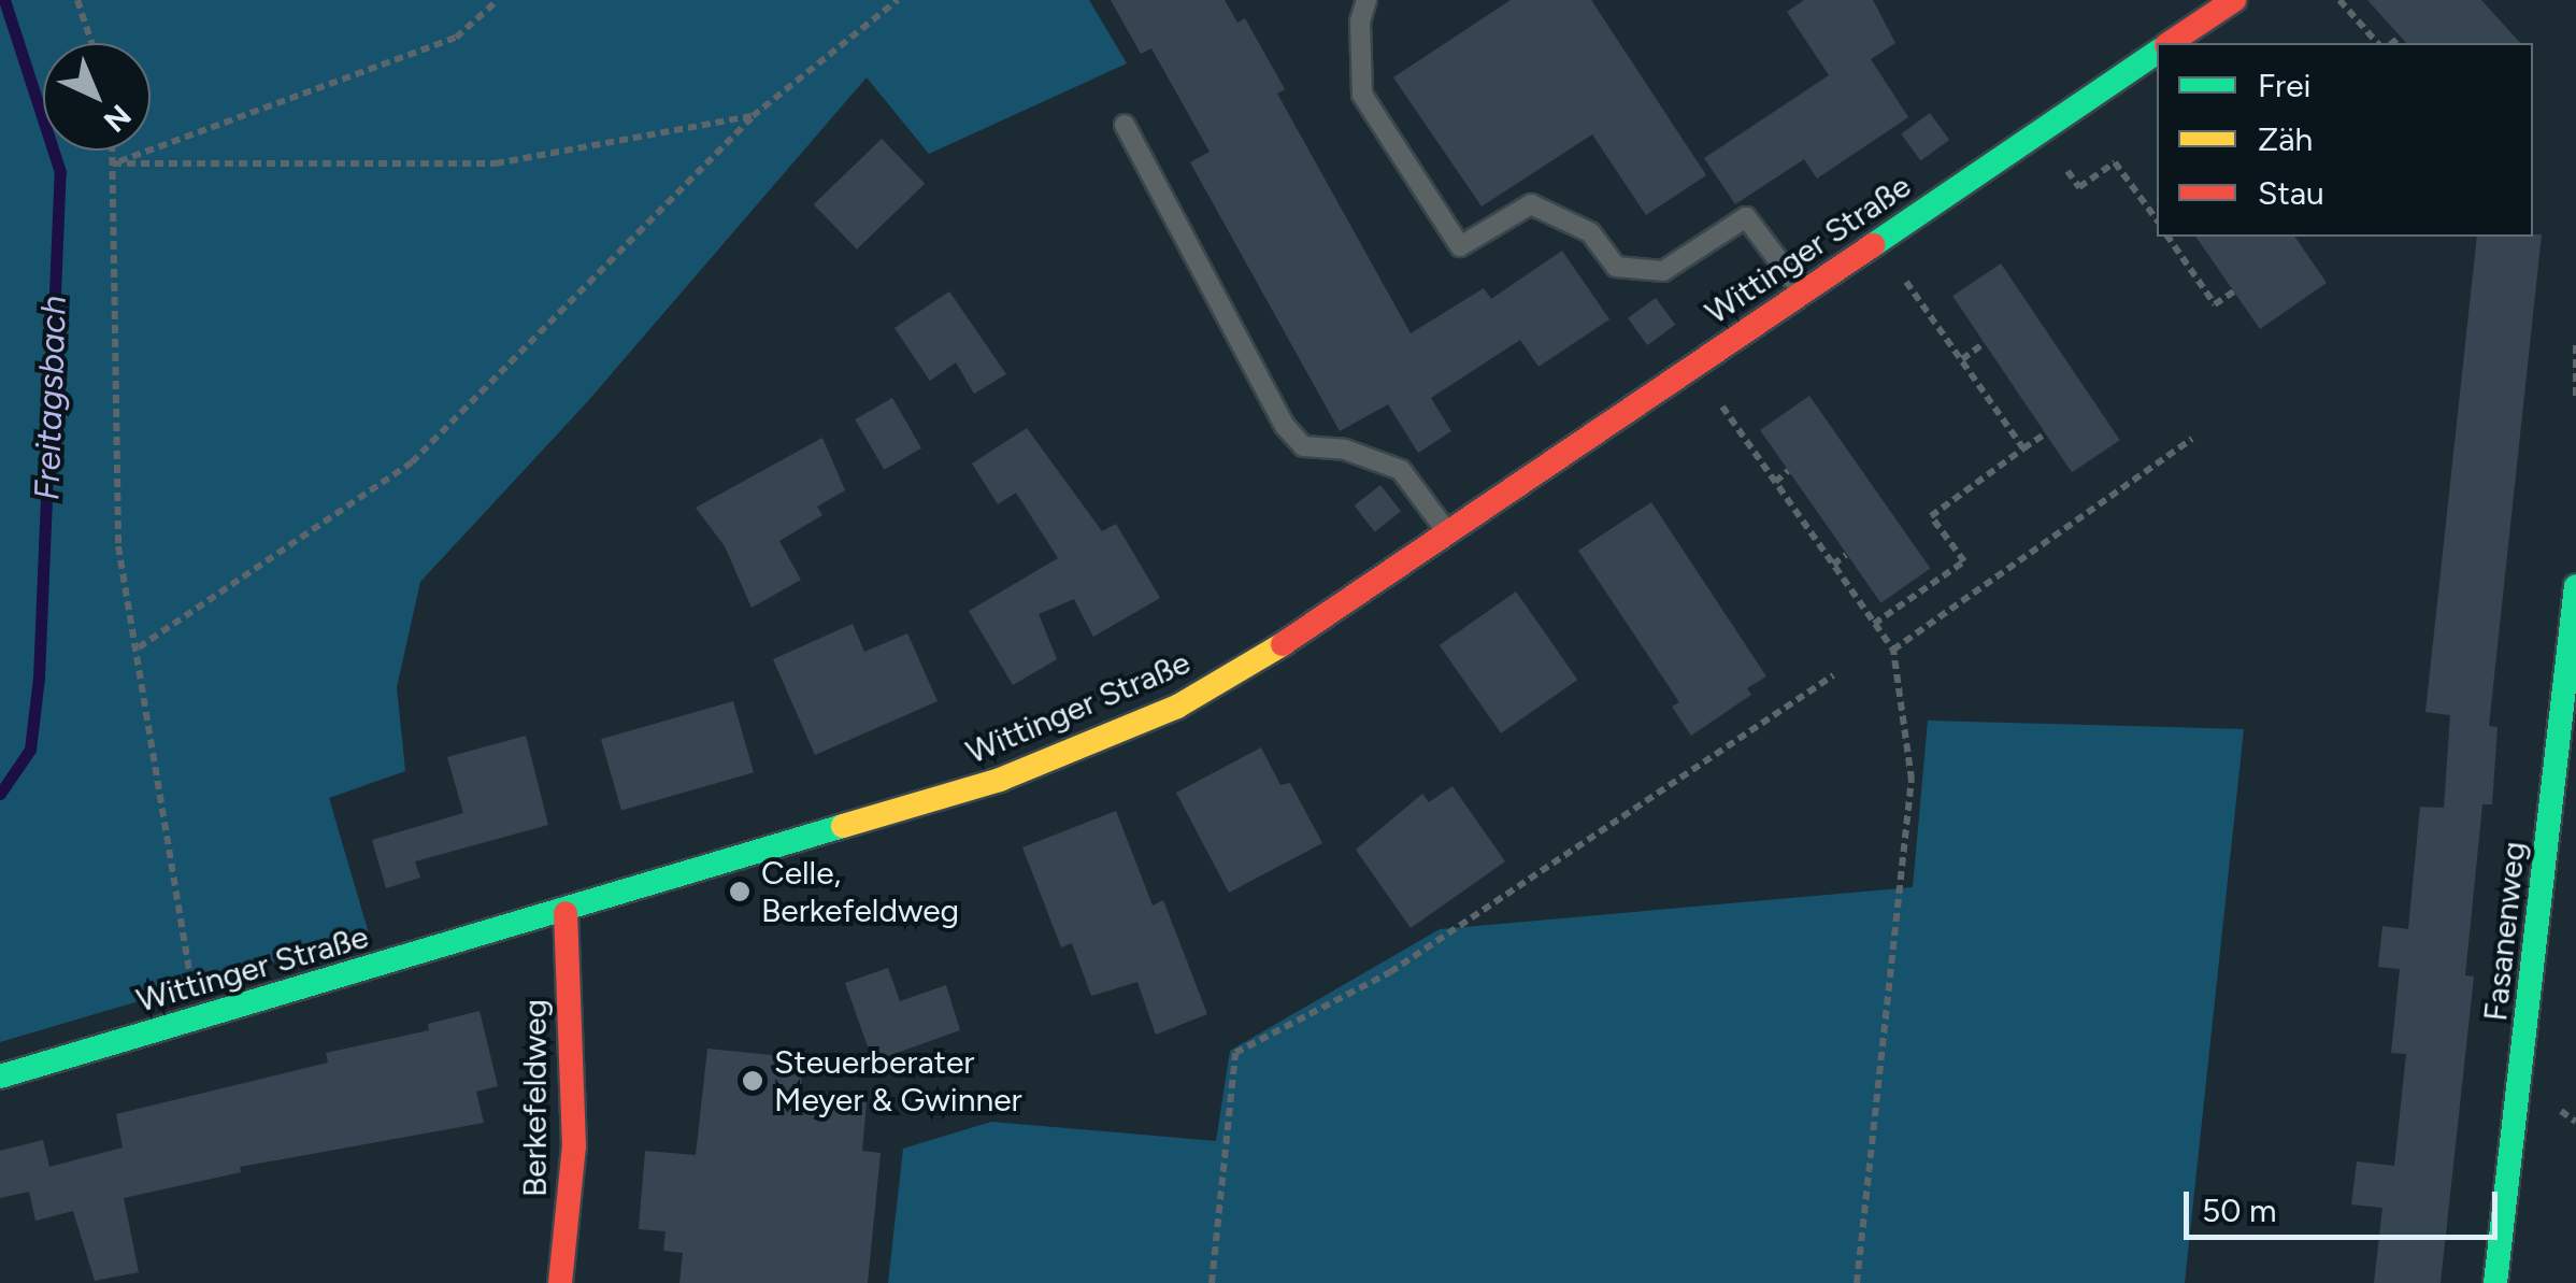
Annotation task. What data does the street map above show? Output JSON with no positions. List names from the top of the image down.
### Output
{
  "streets": {
    "main road": ["Wittinger Straße", "Fasanenweg", "Berkefeldweg"]
  },
  "crossings": [
    ["Wittinger Straße", "Berkefeldweg"]
  ],
  "water": ["Freitagsbach"],
  "places": ["Celle, Berkefeldweg", "Steuerberater Meyer & Gwinner"],
  "legend": ["Frei", "Zäh", "Stau"],
  "scale_bar": "50 m",
  "north": "bottom right"
}
